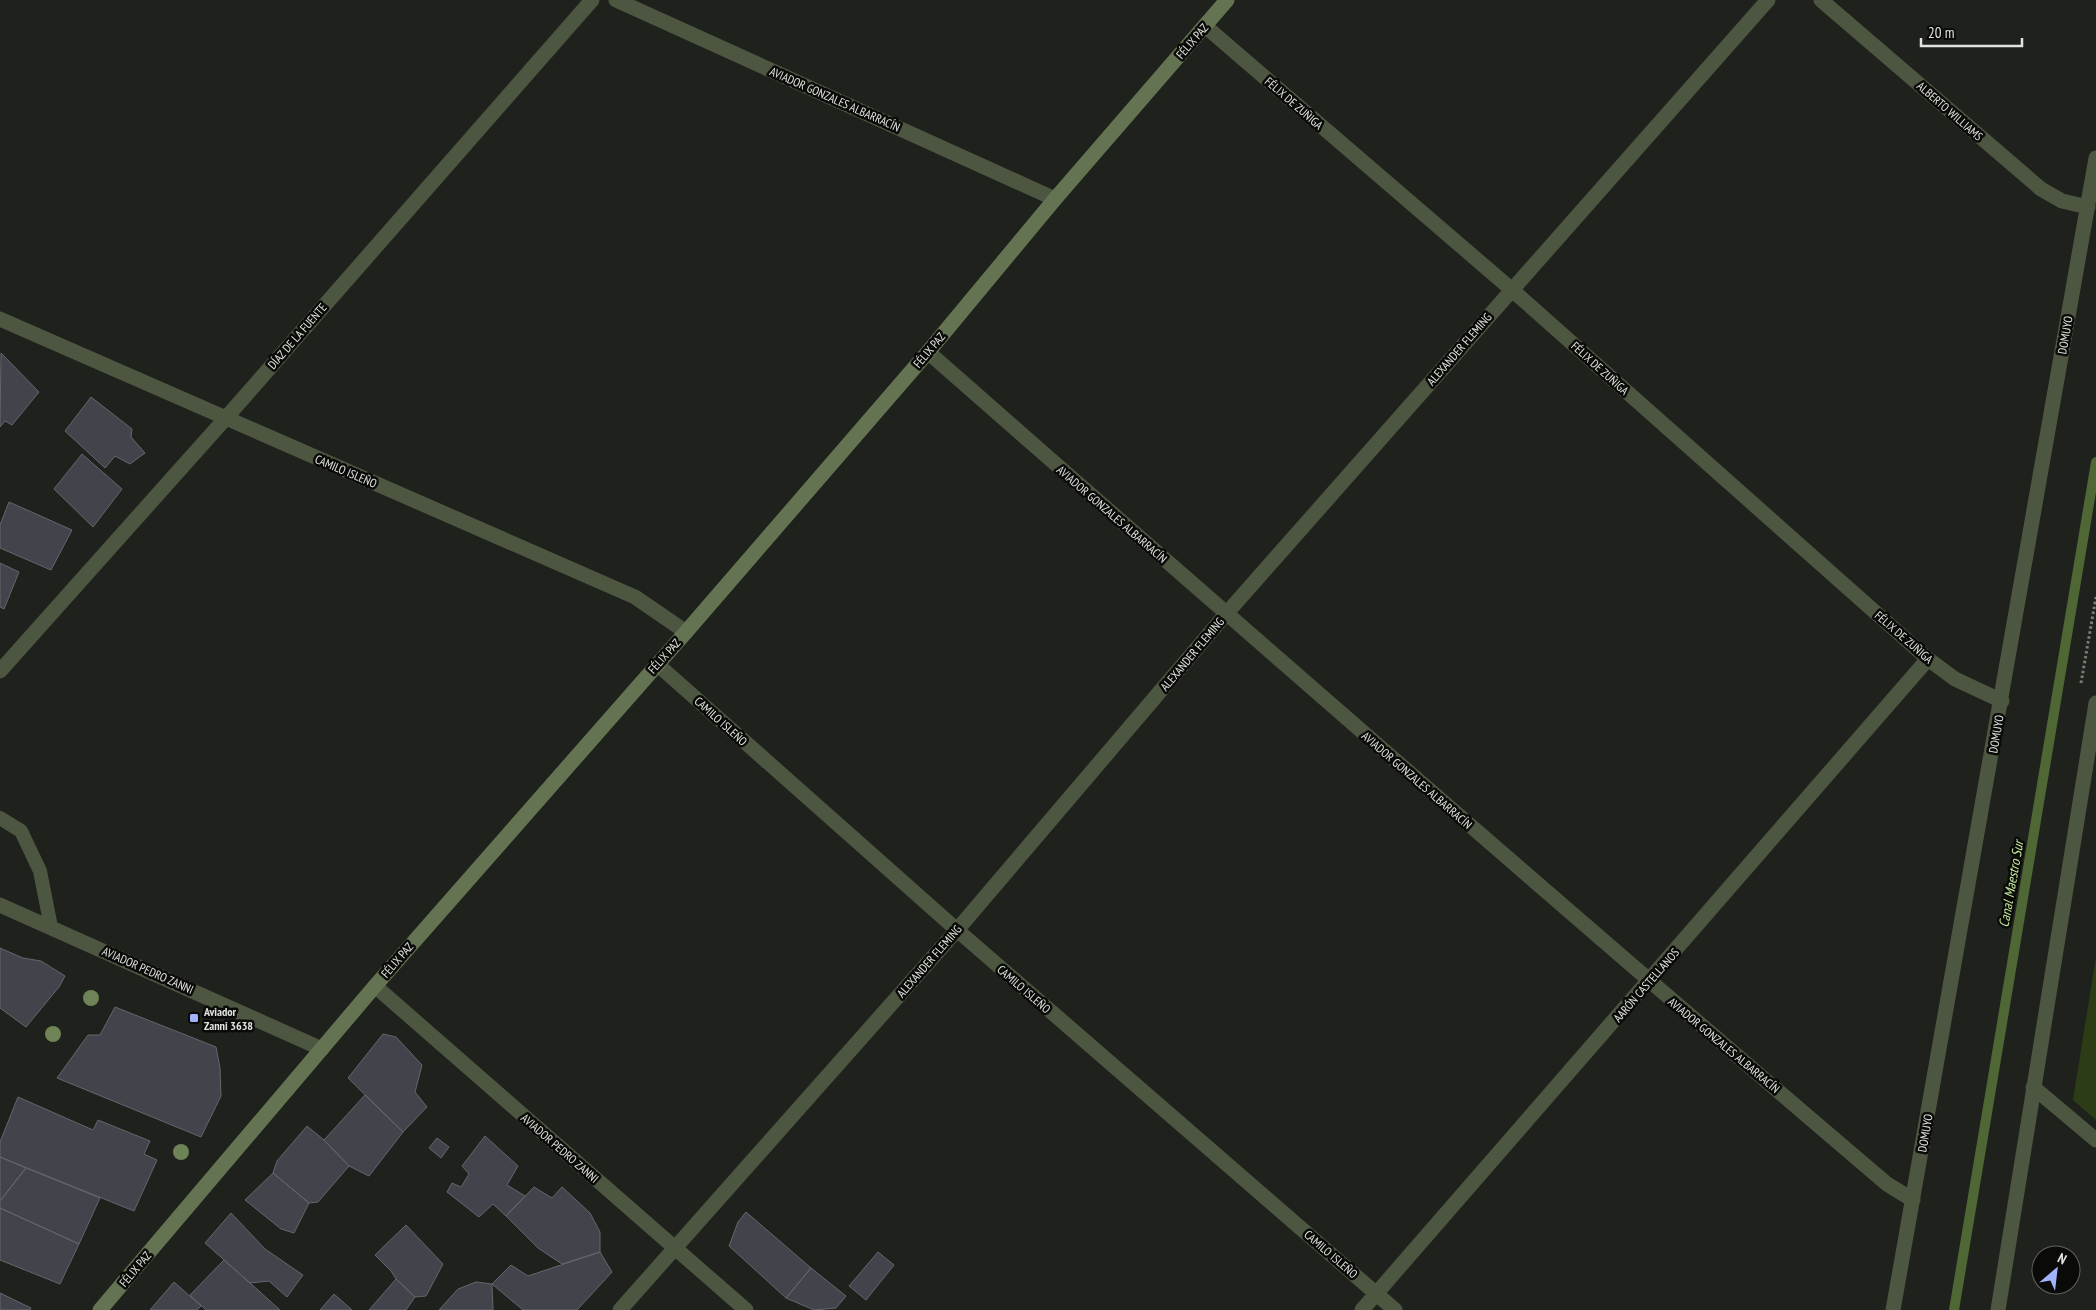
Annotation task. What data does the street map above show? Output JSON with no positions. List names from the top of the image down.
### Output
{
  "streets": {
    "main road": ["FÉLIX PAZ"],
    "street": [
      "AVIADOR GONZALES ALBARRACÍN",
      "FÉLIX DE ZUÑIGA",
      "ALBERTO WILLIAMS",
      "DOMUYO",
      "DÍAZ DE LA FUENTE",
      "ALEXANDER FLEMING",
      "CAMILO ISLEÑO",
      "AVIADOR PEDRO ZANNI",
      "AARÓN CASTELLANOS"
    ]
  },
  "crossings": [
    ["FÉLIX PAZ", "AVIADOR GONZALES ALBARRACÍN"],
    ["FÉLIX PAZ", "FÉLIX DE ZUÑIGA"],
    ["FÉLIX PAZ", "CAMILO ISLEÑO"],
    ["FÉLIX PAZ", "AVIADOR PEDRO ZANNI"],
    ["AVIADOR GONZALES ALBARRACÍN", "DOMUYO"],
    ["AVIADOR GONZALES ALBARRACÍN", "ALEXANDER FLEMING"],
    ["AVIADOR GONZALES ALBARRACÍN", "AARÓN CASTELLANOS"],
    ["FÉLIX DE ZUÑIGA", "DOMUYO"],
    ["FÉLIX DE ZUÑIGA", "ALEXANDER FLEMING"],
    ["FÉLIX DE ZUÑIGA", "AARÓN CASTELLANOS"],
    ["ALBERTO WILLIAMS", "DOMUYO"],
    ["DÍAZ DE LA FUENTE", "CAMILO ISLEÑO"],
    ["ALEXANDER FLEMING", "CAMILO ISLEÑO"],
    ["ALEXANDER FLEMING", "AVIADOR PEDRO ZANNI"],
    ["CAMILO ISLEÑO", "AARÓN CASTELLANOS"]
  ],
  "water": ["Canal Maestro Sur"],
  "places": {
    "transit": ["Aviador Zanni 3638"]
  },
  "scale_bar": "20 m",
  "north": "top right"
}
